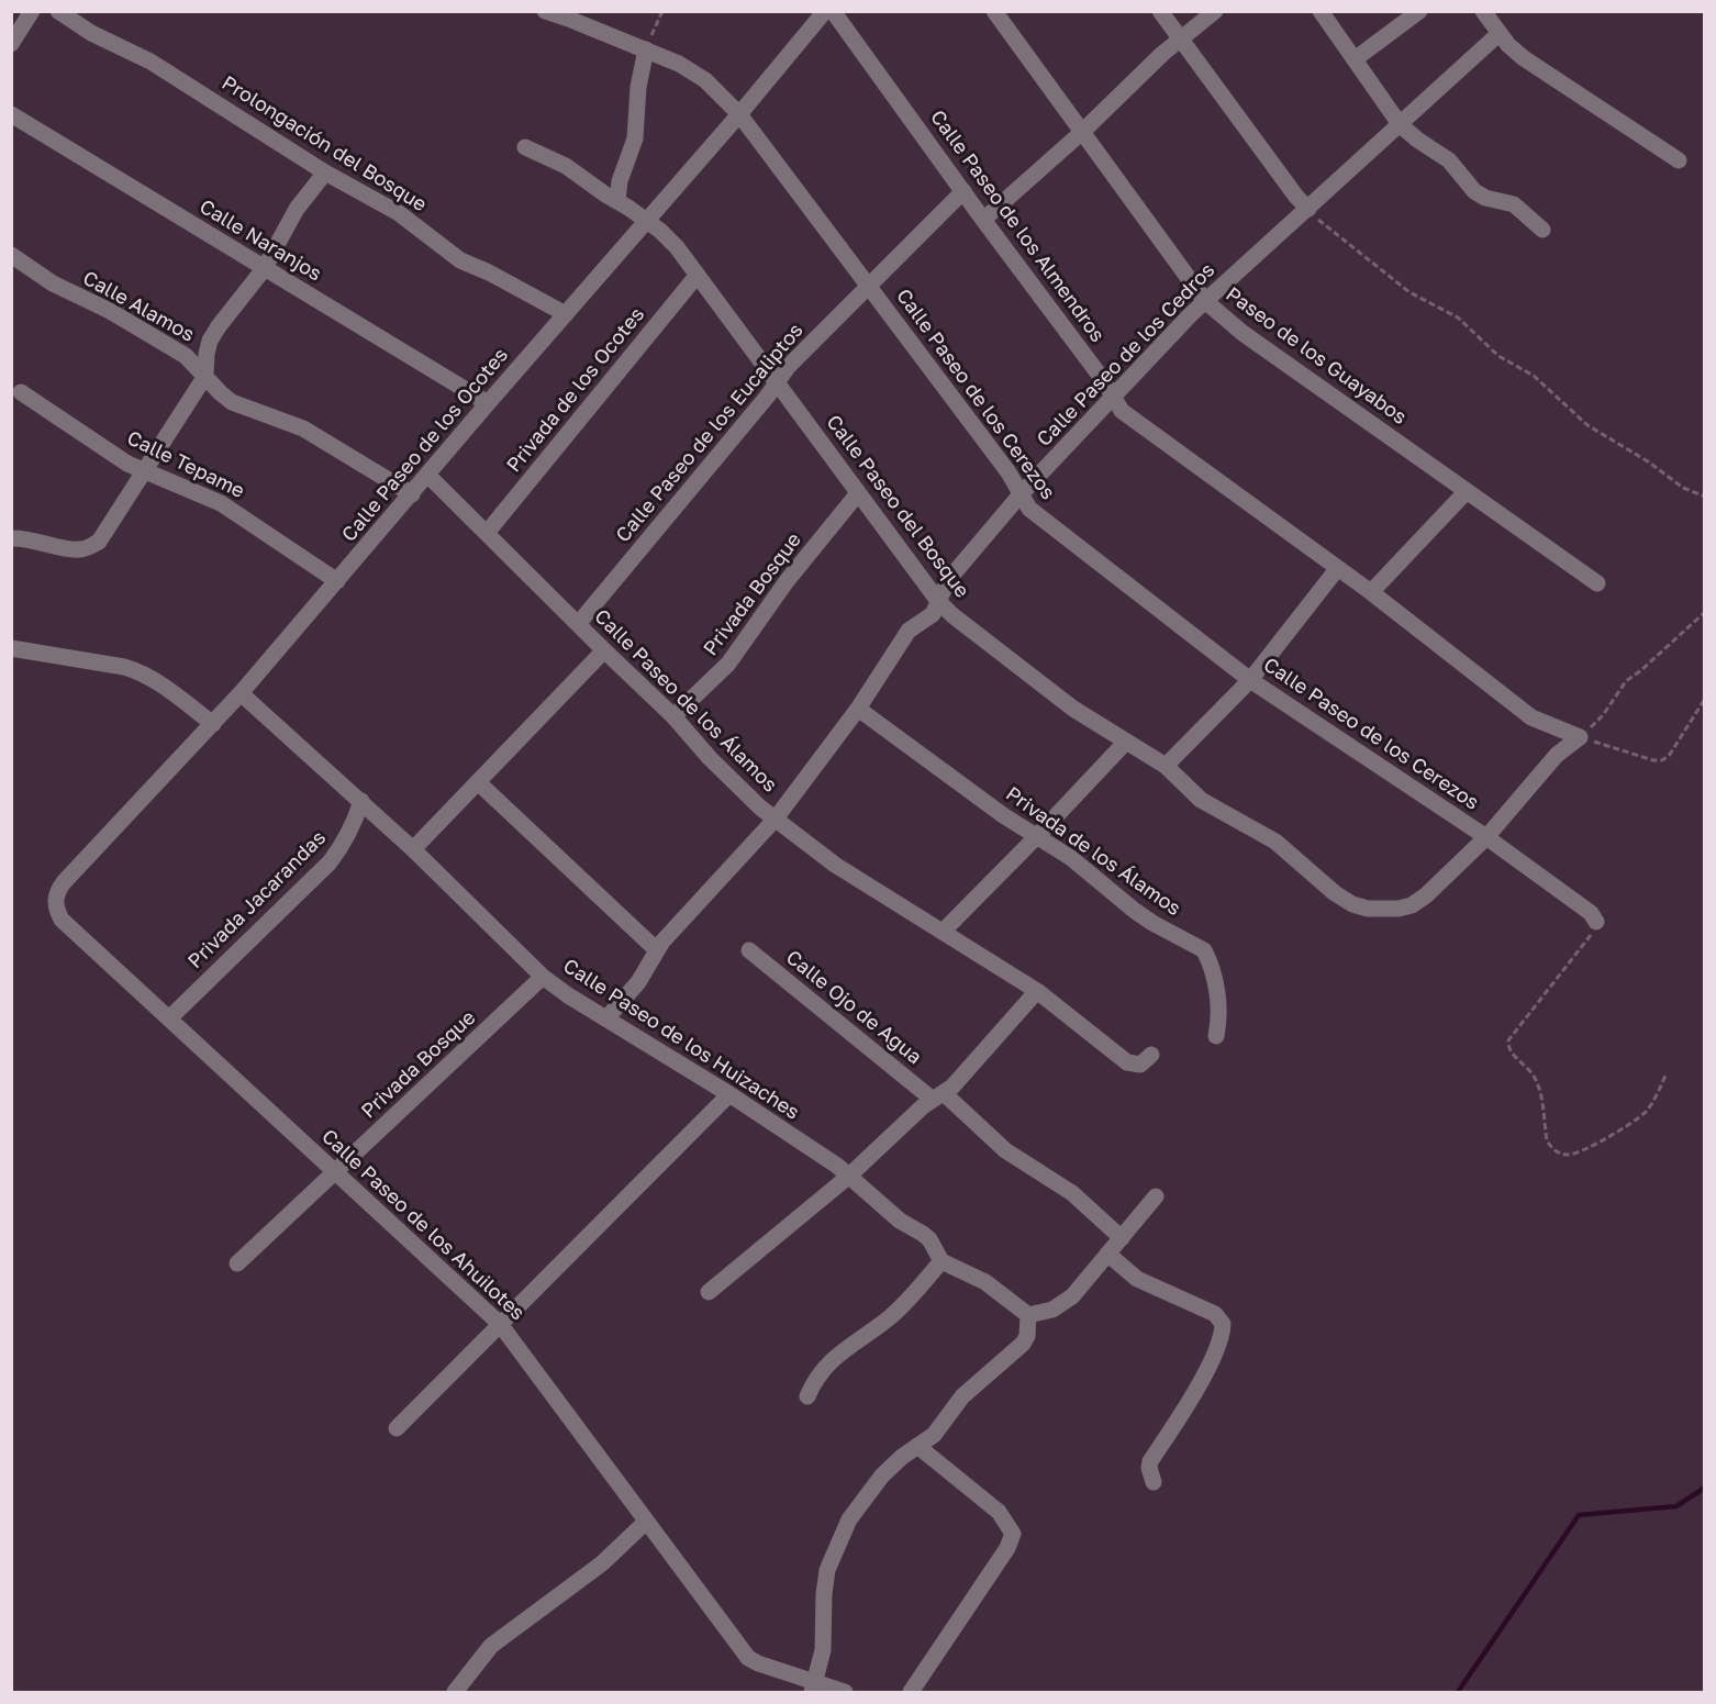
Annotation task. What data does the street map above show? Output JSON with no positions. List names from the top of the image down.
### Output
{
  "streets": {
    "street": [
      "Prolongación del Bosque",
      "Calle Paseo de los Almendros",
      "Calle Naranjos",
      "Calle Alamos",
      "Calle Paseo de los Cedros",
      "Paseo de los Guayabos",
      "Privada de los Ocotes",
      "Calle Paseo de los Cerezos",
      "Calle Paseo de los Eucaliptos",
      "Calle Paseo de los Ocotes",
      "Calle Tepame",
      "Calle Paseo del Bosque",
      "Privada Bosque",
      "Calle Paseo de los Álamos",
      "Privada de los Álamos",
      "Privada Jacarandas",
      "Calle Ojo de Agua",
      "Calle Paseo de los Huizaches",
      "Calle Paseo de los Ahuilotes"
    ]
  },
  "crossings": [
    ["Prolongación del Bosque", "Calle Paseo de los Ocotes"],
    ["Calle Paseo de los Almendros", "Calle Paseo de los Cedros"],
    ["Calle Paseo de los Almendros", "Calle Paseo de los Eucaliptos"],
    ["Calle Paseo de los Almendros", "Calle Paseo del Bosque"],
    ["Calle Naranjos", "Calle Paseo de los Ocotes"],
    ["Calle Alamos", "Calle Paseo de los Ocotes"],
    ["Calle Paseo de los Cedros", "Paseo de los Guayabos"],
    ["Calle Paseo de los Cedros", "Calle Paseo de los Cerezos"],
    ["Calle Paseo de los Cedros", "Calle Paseo del Bosque"],
    ["Calle Paseo de los Cedros", "Calle Paseo de los Álamos"],
    ["Calle Paseo de los Cedros", "Privada de los Álamos"],
    ["Calle Paseo de los Cedros", "Calle Paseo de los Huizaches"],
    ["Privada de los Ocotes", "Calle Paseo del Bosque"],
    ["Privada de los Ocotes", "Calle Paseo de los Álamos"],
    ["Calle Paseo de los Cerezos", "Calle Paseo de los Eucaliptos"],
    ["Calle Paseo de los Cerezos", "Calle Paseo de los Ocotes"],
    ["Calle Paseo de los Cerezos", "Calle Paseo del Bosque"],
    ["Calle Paseo de los Eucaliptos", "Calle Paseo del Bosque"],
    ["Calle Paseo de los Eucaliptos", "Calle Paseo de los Álamos"],
    ["Calle Paseo de los Ocotes", "Calle Tepame"],
    ["Calle Paseo de los Ocotes", "Calle Paseo del Bosque"],
    ["Calle Paseo de los Ocotes", "Calle Paseo de los Álamos"],
    ["Calle Paseo de los Ocotes", "Calle Paseo de los Huizaches"],
    ["Calle Paseo de los Ocotes", "Calle Paseo de los Ahuilotes"],
    ["Calle Paseo del Bosque", "Privada Bosque"],
    ["Privada Bosque", "Calle Paseo de los Álamos"],
    ["Privada Bosque", "Calle Paseo de los Huizaches"],
    ["Privada Bosque", "Calle Paseo de los Ahuilotes"],
    ["Privada Jacarandas", "Calle Paseo de los Huizaches"],
    ["Privada Jacarandas", "Calle Paseo de los Ahuilotes"]
  ]
}
